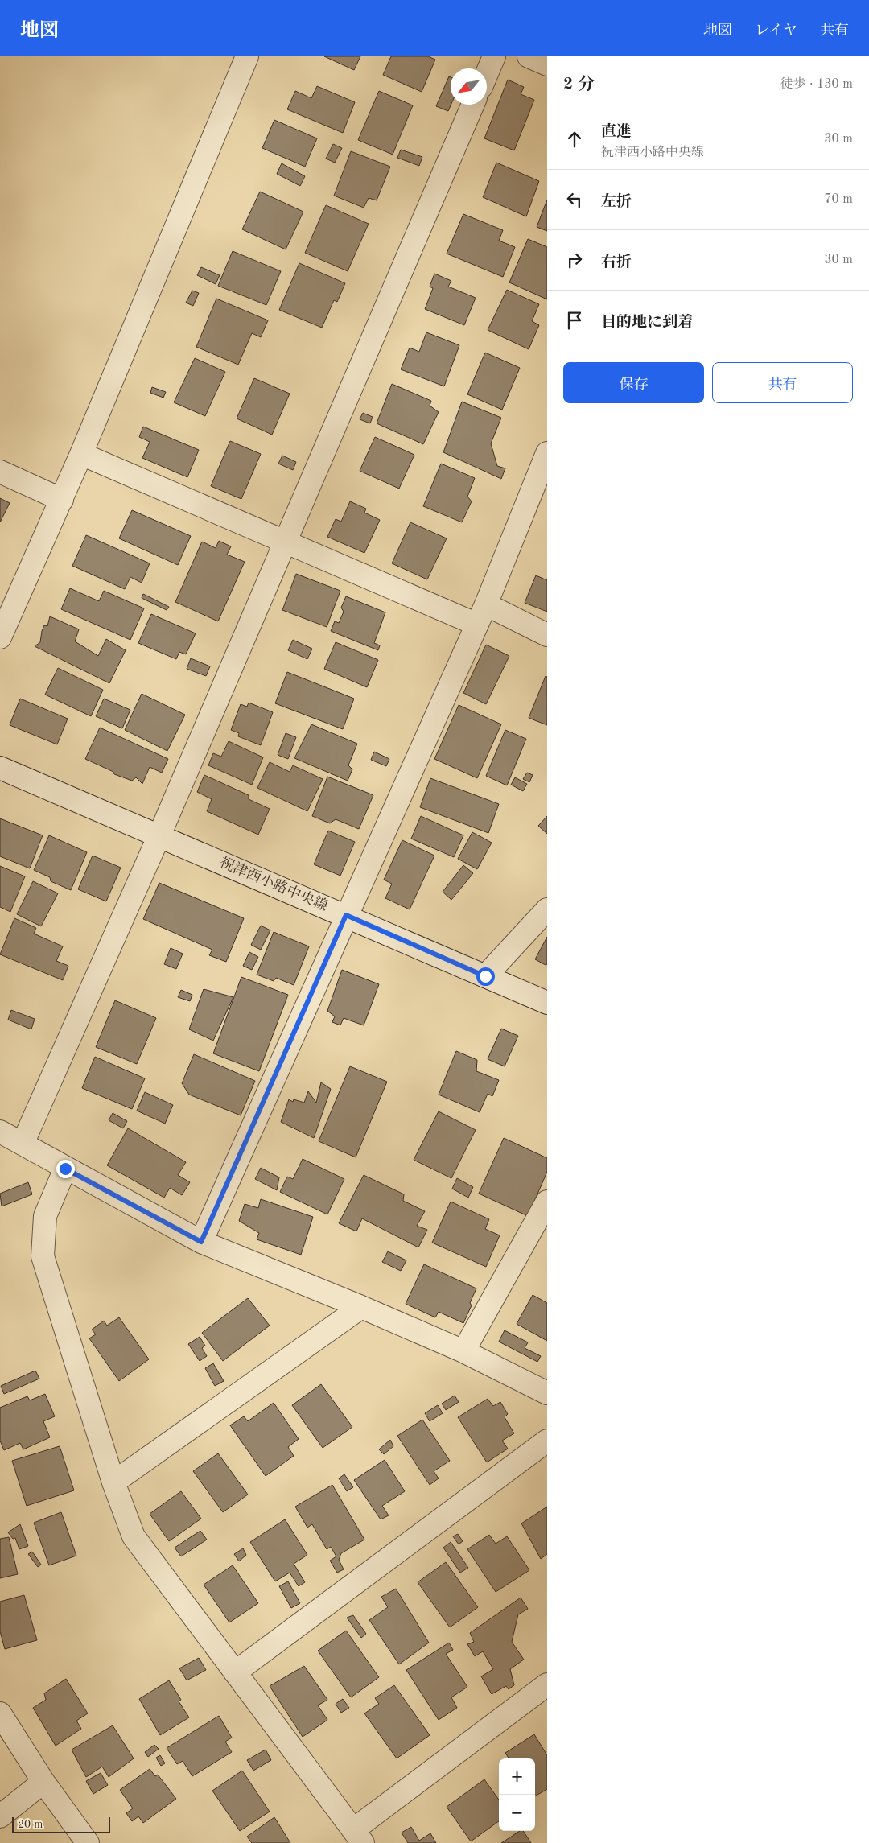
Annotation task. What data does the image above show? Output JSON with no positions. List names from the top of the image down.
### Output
{
  "streets": {
    "street": ["祝津西小路中央線"]
  },
  "scale_bar": "20 m",
  "north": "bottom left",
  "page": {
    "header": "地図",
    "nav": ["地図", "レイヤ", "共有"],
    "heading": ["2 分", "徒歩 · 130 m"],
    "list": [
      ["直進", "祝津西小路中央線", "30 m"],
      ["左折", "70 m"],
      ["右折", "30 m"],
      "目的地に到着"
    ],
    "buttons": ["保存", "共有"],
    "map_buttons": ["+", "−"],
    "scale": "20 m"
  }
}
